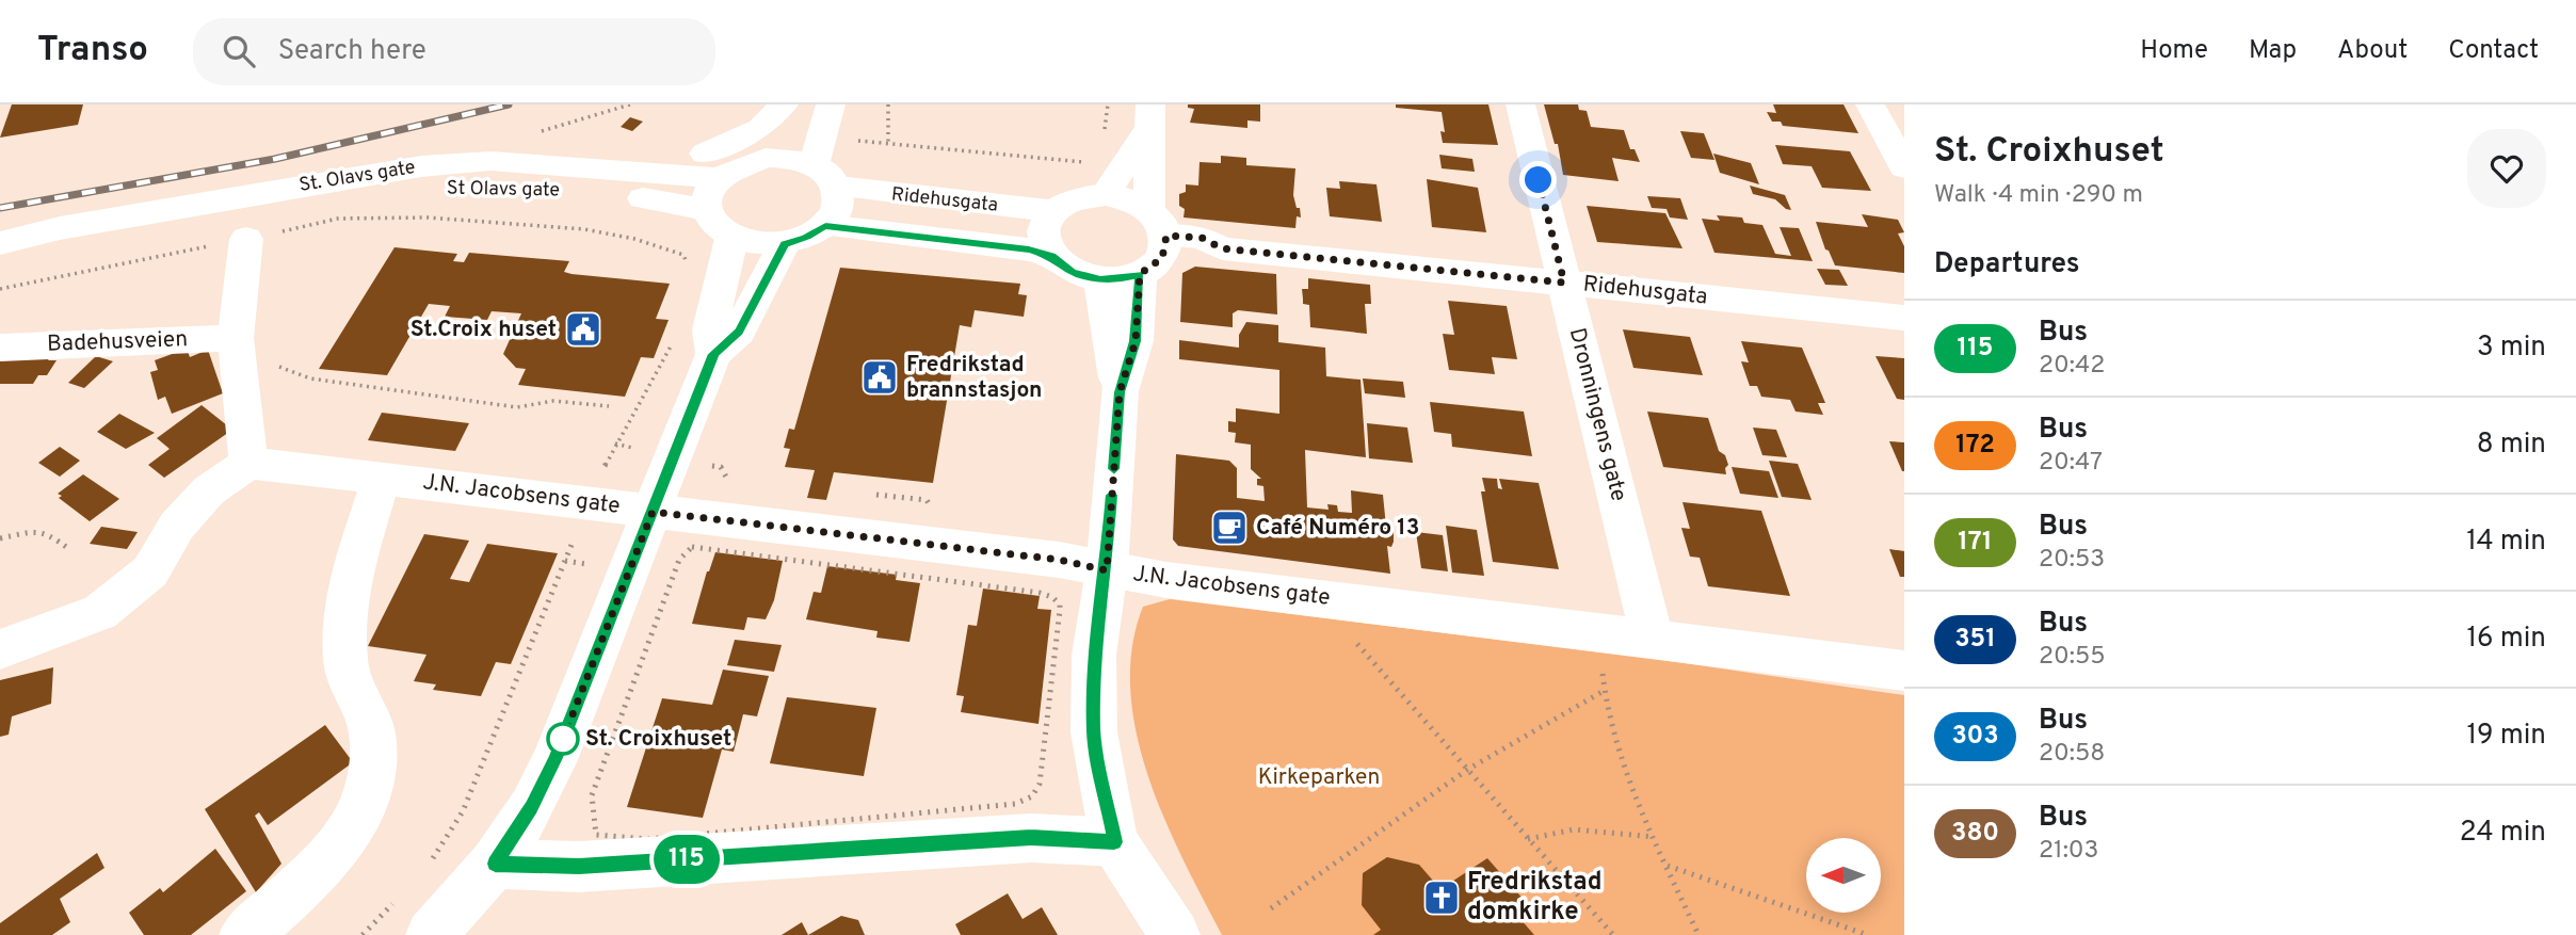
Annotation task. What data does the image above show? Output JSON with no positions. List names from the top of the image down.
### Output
{
  "streets": {
    "main road": [
      "St. Olavs gate",
      "St Olavs gate",
      "Ridehusgata",
      "Badehusveien",
      "Dronningens gate",
      "J.N. Jacobsens gate"
    ]
  },
  "crossings": [
    ["St. Olavs gate", "St Olavs gate"],
    ["St. Olavs gate", "Ridehusgata"],
    ["St Olavs gate", "Ridehusgata"],
    ["Ridehusgata", "Dronningens gate"],
    ["Dronningens gate", "J.N. Jacobsens gate"]
  ],
  "parks": ["Kirkeparken"],
  "places": {
    "public building": ["St.Croix huset", "Fredrikstad brannstasjon"],
    "cafe": ["Café Numéro 13"],
    "other": ["St. Croixhuset"],
    "church": ["Fredrikstad domkirke"]
  },
  "lines": ["bus line 115"],
  "north": "left",
  "page": {
    "header": "Transo",
    "search": "Search here",
    "nav": [
      "Home",
      "Map",
      "About",
      "Contact"
    ],
    "on_map": "115",
    "heading": [
      ["St. Croixhuset", "Walk · 4 min · 290 m"],
      "Departures"
    ],
    "list": [
      {
        "mark": "115",
        "name": "Bus",
        "note": "20:42",
        "value": "3 min"
      },
      {
        "mark": "172",
        "name": "Bus",
        "note": "20:47",
        "value": "8 min"
      },
      {
        "mark": "171",
        "name": "Bus",
        "note": "20:53",
        "value": "14 min"
      },
      {
        "mark": "351",
        "name": "Bus",
        "note": "20:55",
        "value": "16 min"
      },
      {
        "mark": "303",
        "name": "Bus",
        "note": "20:58",
        "value": "19 min"
      },
      {
        "mark": "380",
        "name": "Bus",
        "note": "21:03",
        "value": "24 min"
      }
    ]
  }
}
